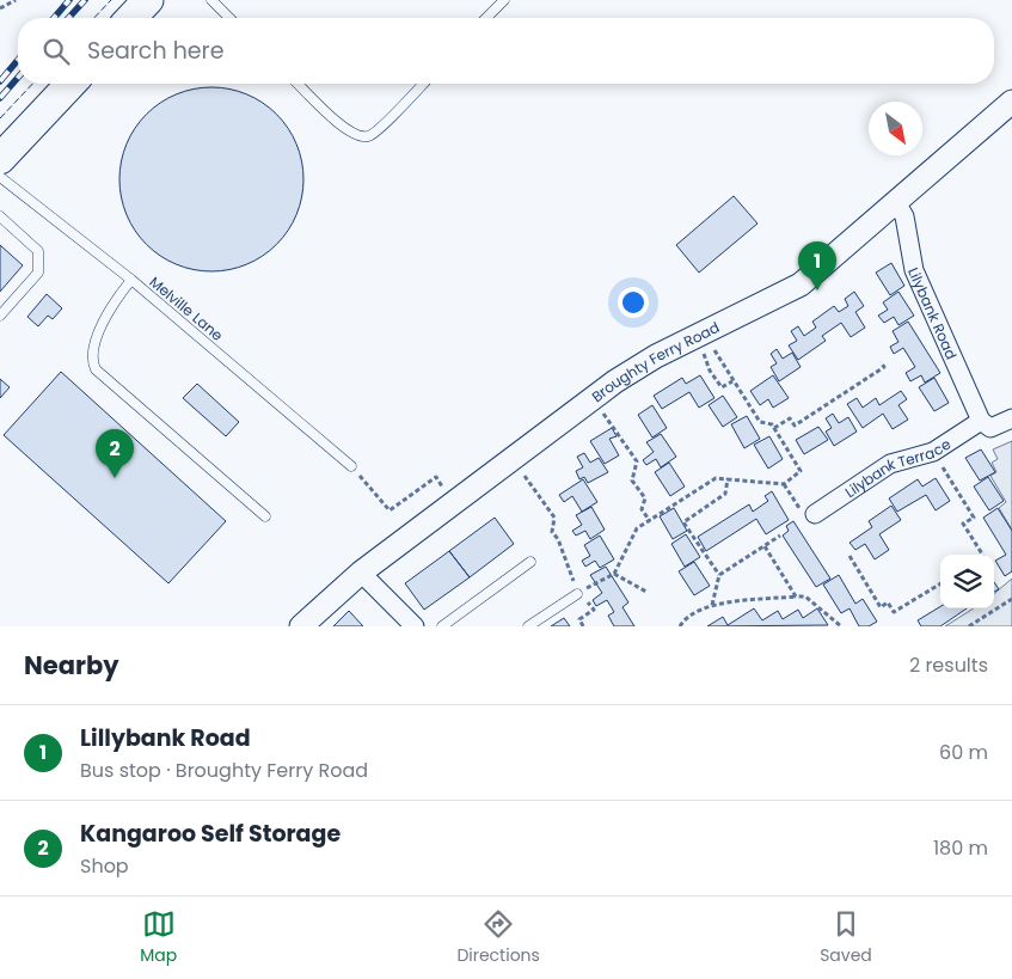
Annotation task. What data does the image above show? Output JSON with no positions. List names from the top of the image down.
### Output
{
  "streets": {
    "street": ["Lilybank Road", "Broughty Ferry Road", "Lilybank Terrace"],
    "lane": ["Melville Lane"]
  },
  "crossings": [
    ["Lilybank Road", "Broughty Ferry Road"],
    ["Lilybank Road", "Lilybank Terrace"]
  ],
  "north": "bottom right",
  "page": {
    "search": "Search here",
    "pins": ["1", "2"],
    "heading": ["Nearby", "2 results"],
    "list": [
      {
        "mark": "1",
        "name": "Lillybank Road",
        "note": "Bus stop · Broughty Ferry Road",
        "value": "60 m"
      },
      {
        "mark": "2",
        "name": "Kangaroo Self Storage",
        "note": "Shop",
        "value": "180 m"
      }
    ],
    "nav": ["Map", "Directions", "Saved"]
  }
}
